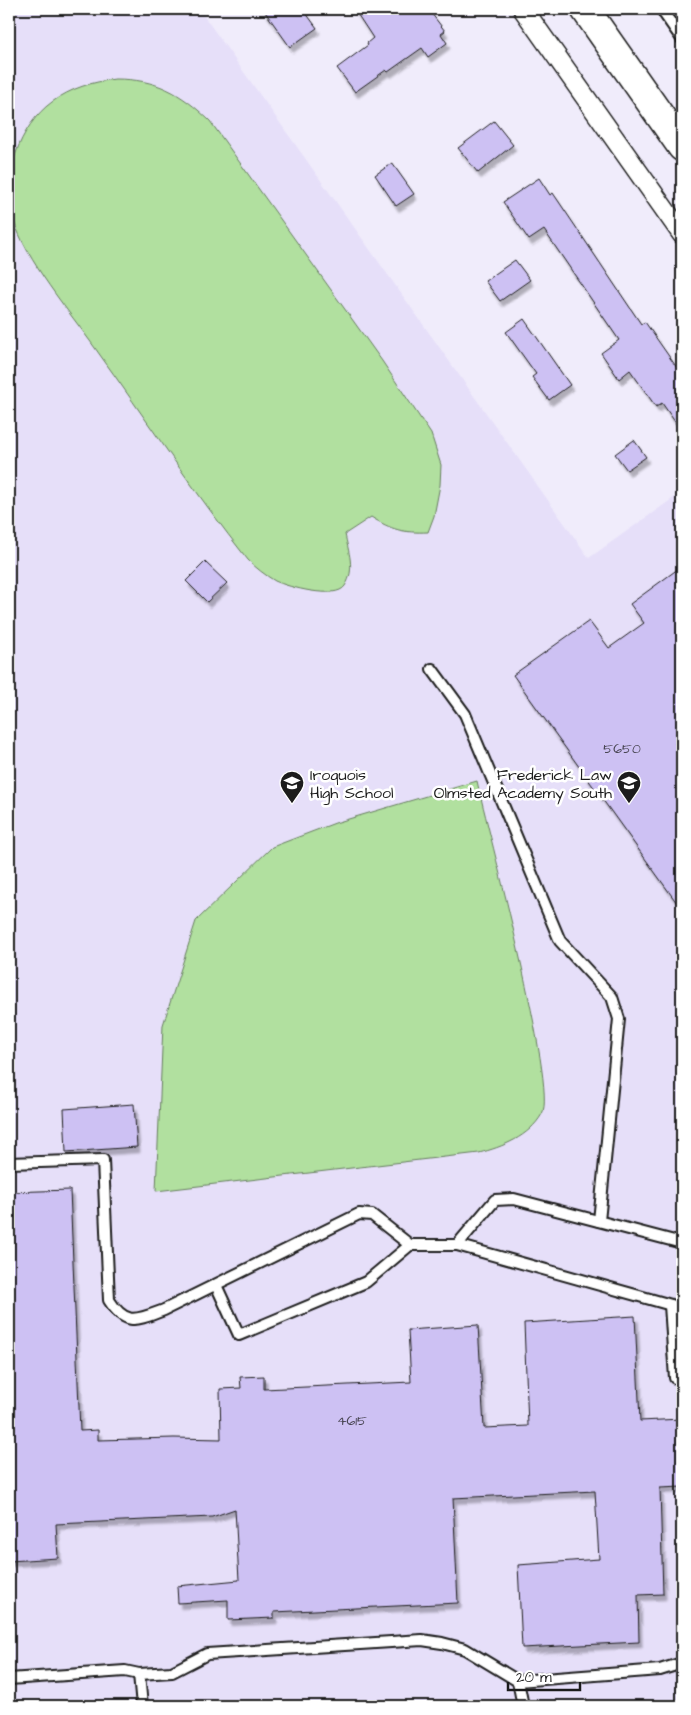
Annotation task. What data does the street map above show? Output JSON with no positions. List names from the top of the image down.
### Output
{
  "places": {
    "school or university": ["Iroquois High School", "Frederick Law Olmsted Academy South"]
  },
  "house_numbers": ["5650", "4615"],
  "scale_bar": "20 m"
}
